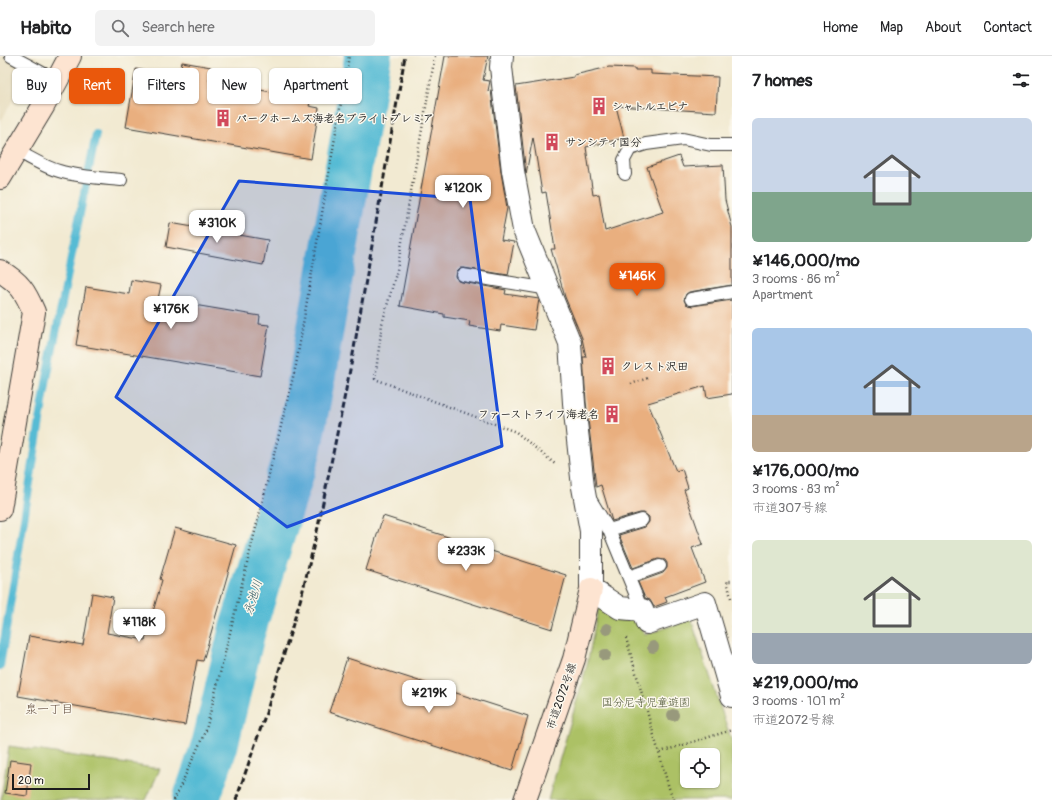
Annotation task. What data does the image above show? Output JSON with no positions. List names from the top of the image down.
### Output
{
  "streets": {
    "street": ["市道2072号線"]
  },
  "districts": ["泉一丁目"],
  "water": ["永池川"],
  "parks": ["国分尼寺児童遊園"],
  "places": {
    "building": [
      "シャトルエビナ",
      "パークホームズ海老名ブライトプレミア",
      "サンシティ国分",
      "クレスト沢田",
      "ファーストライフ海老名"
    ]
  },
  "scale_bar": "20 m",
  "page": {
    "header": "Habito",
    "search": "Search here",
    "nav": [
      "Home",
      "Map",
      "About",
      "Contact"
    ],
    "heading": "7 homes",
    "chip": [
      "Buy",
      "Rent",
      "Filters",
      "New",
      "Apartment"
    ],
    "list": [
      {
        "name": "¥146,000/mo",
        "note": "3 rooms · 86 m² · Apartment"
      },
      {
        "name": "¥176,000/mo",
        "note": "3 rooms · 83 m² · 市道307号線"
      },
      {
        "name": "¥219,000/mo",
        "note": "3 rooms · 101 m² · 市道2072号線"
      }
    ],
    "price": [
      "¥120K",
      "¥310K",
      "¥146K",
      "¥176K",
      "¥233K",
      "¥118K",
      "¥219K"
    ],
    "scale": "20 m"
  }
}
